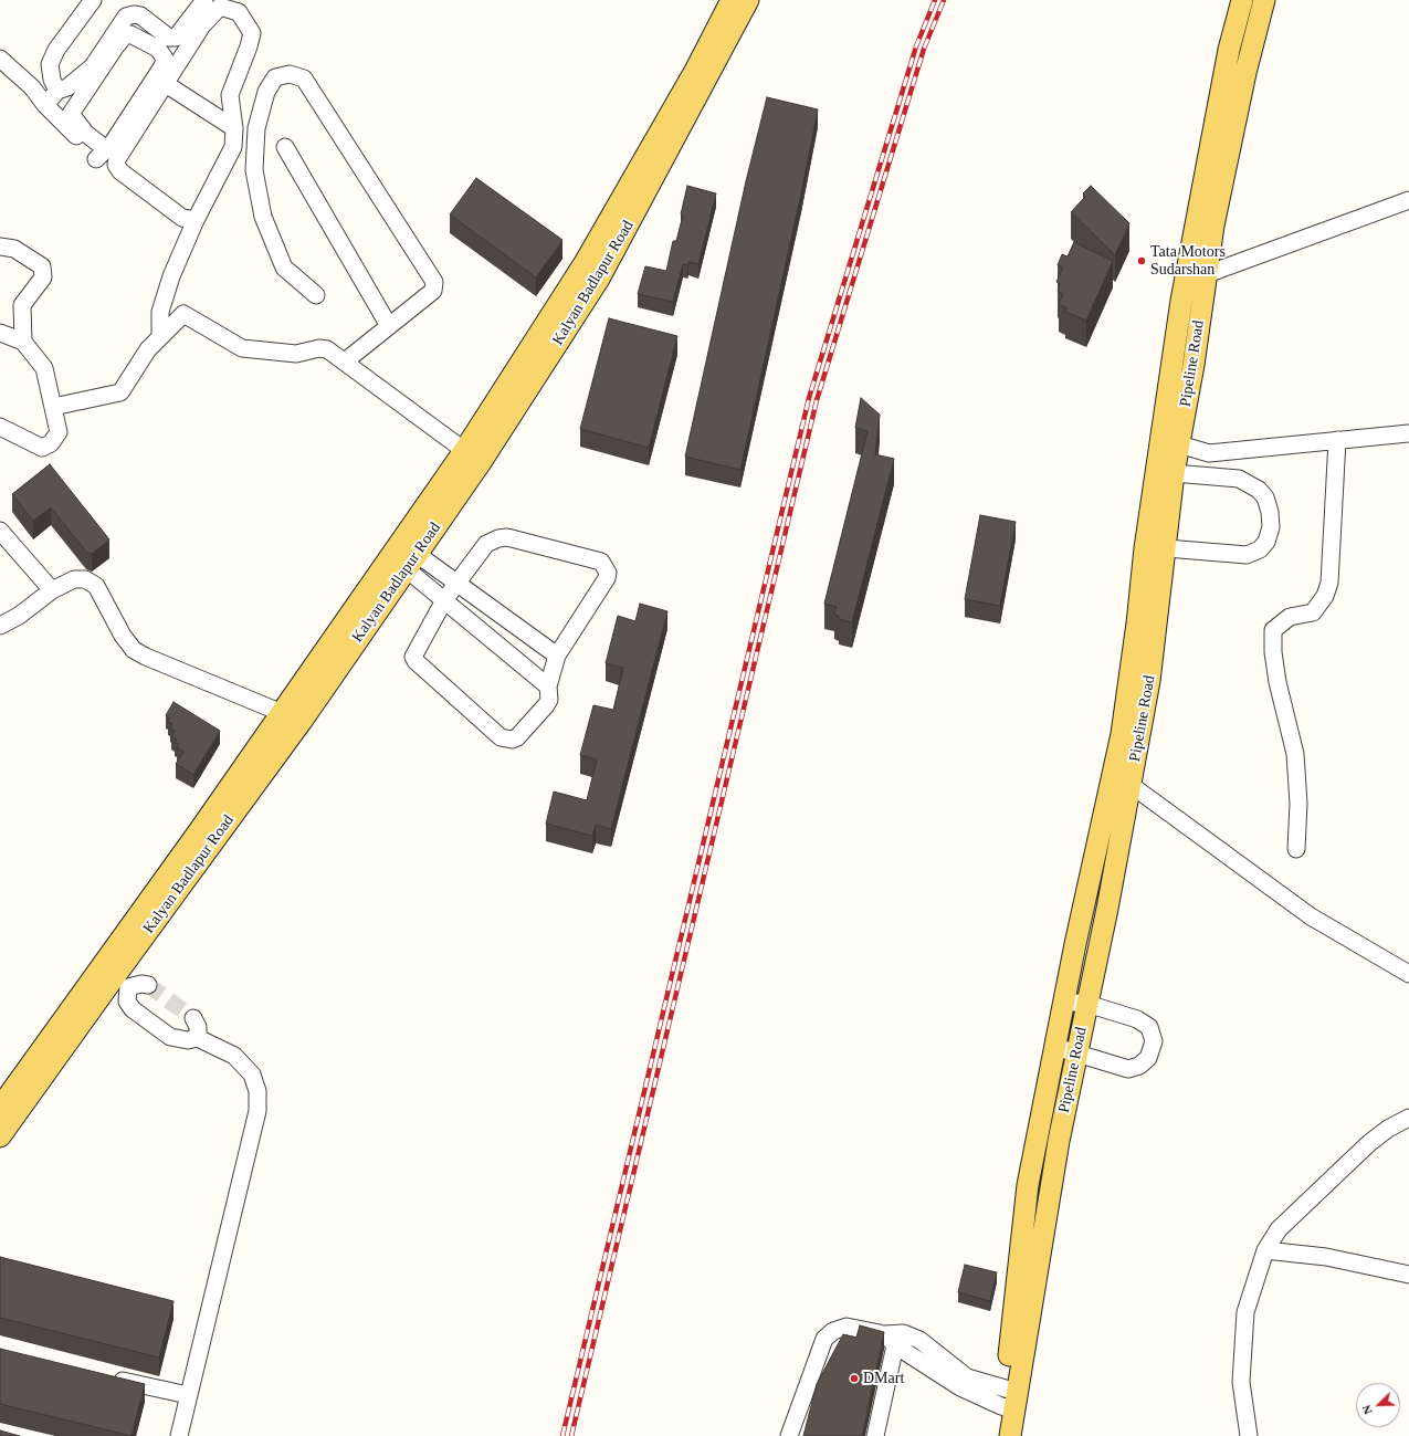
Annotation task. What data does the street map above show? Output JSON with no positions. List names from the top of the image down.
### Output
{
  "streets": {
    "main road": ["Kalyan Badlapur Road", "Pipeline Road"]
  },
  "places": ["Tata Motors Sudarshan", "DMart"],
  "north": "bottom left"
}
